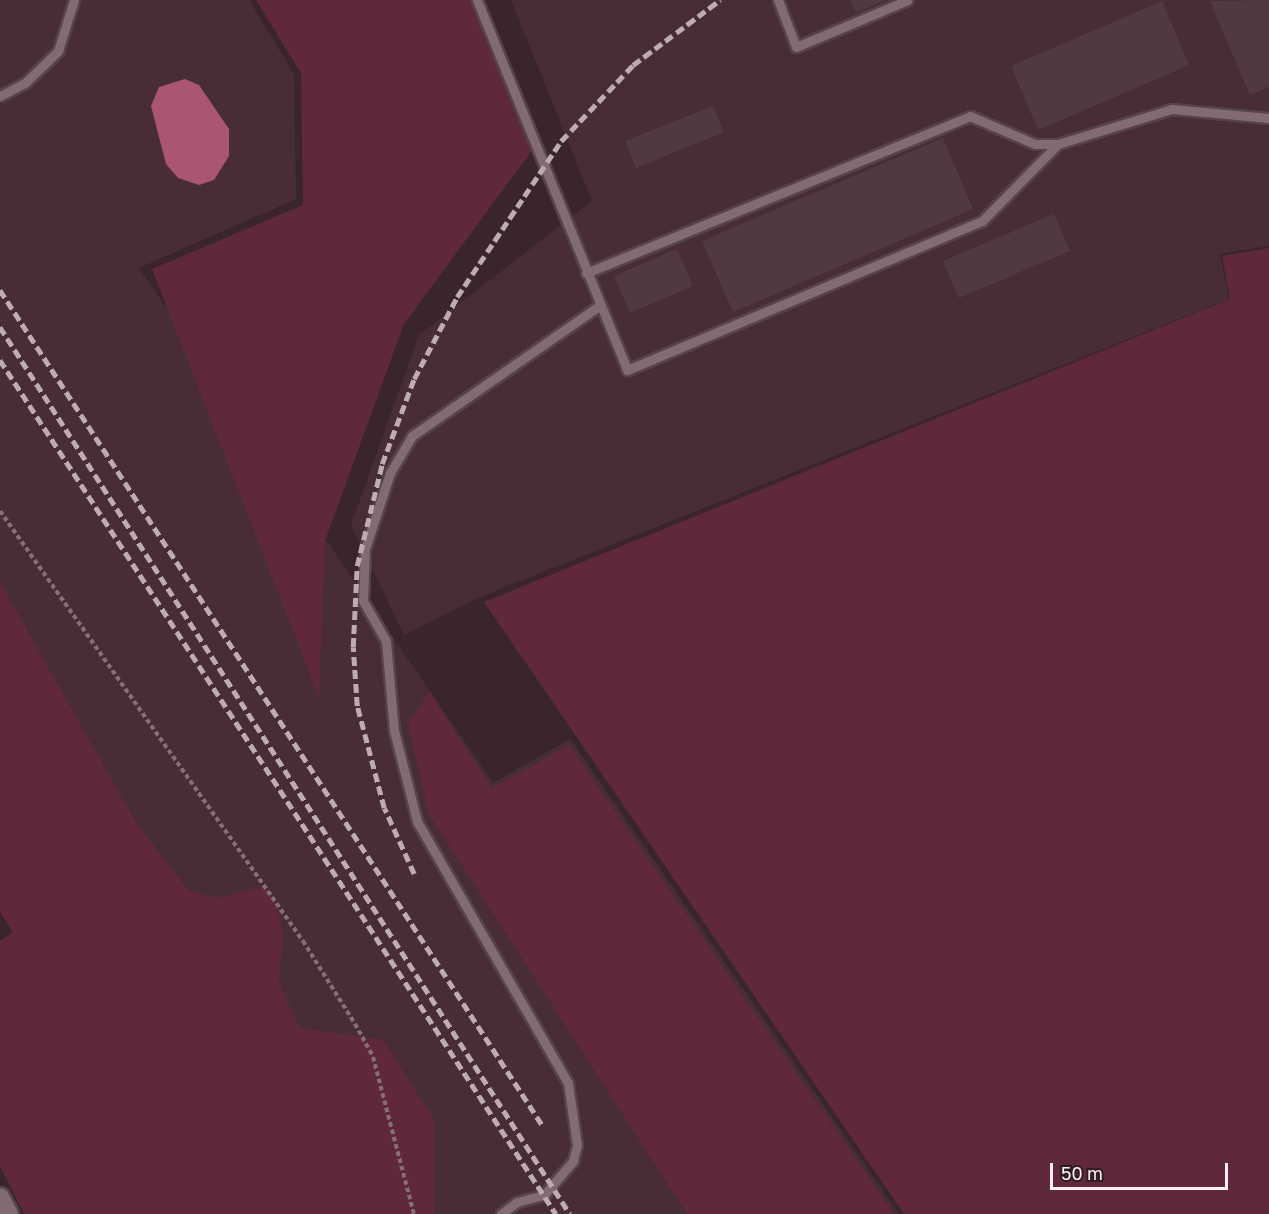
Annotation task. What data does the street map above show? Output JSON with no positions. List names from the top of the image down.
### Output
{
  "scale_bar": "50 m"
}
